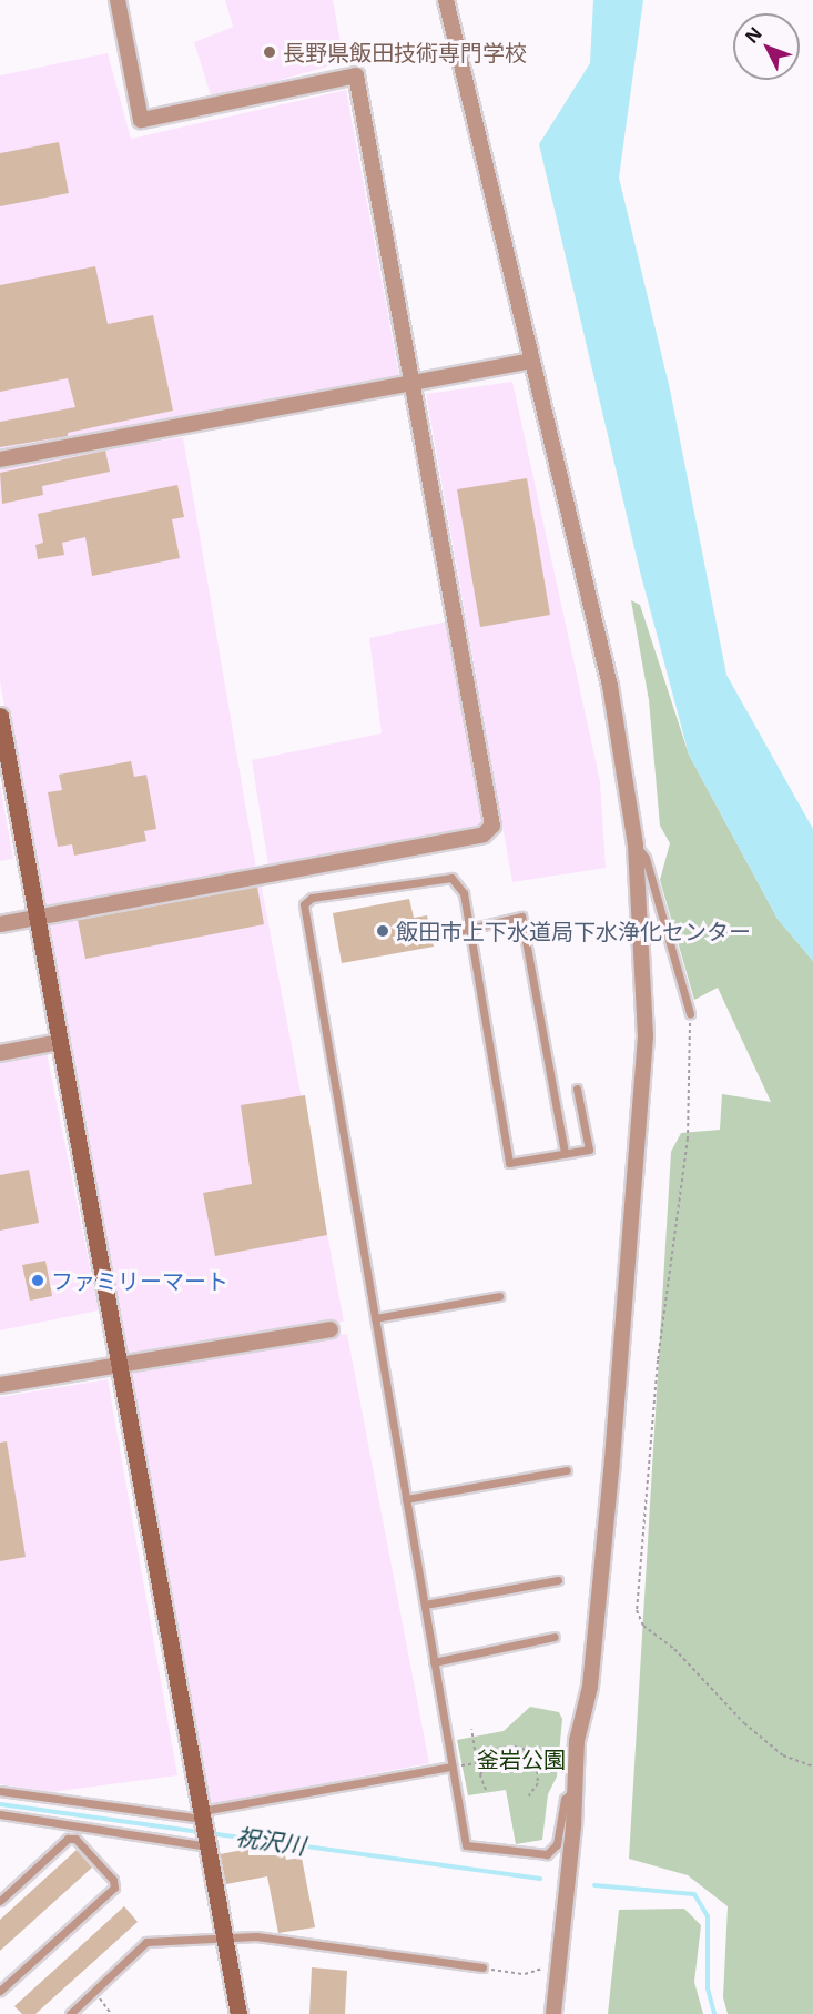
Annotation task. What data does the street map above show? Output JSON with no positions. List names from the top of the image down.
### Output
{
  "water": ["祝沢川"],
  "parks": ["釜岩公園"],
  "places": ["長野県飯田技術専門学校", "飯田市上下水道局下水浄化センター", "ファミリーマート"],
  "north": "top left"
}
